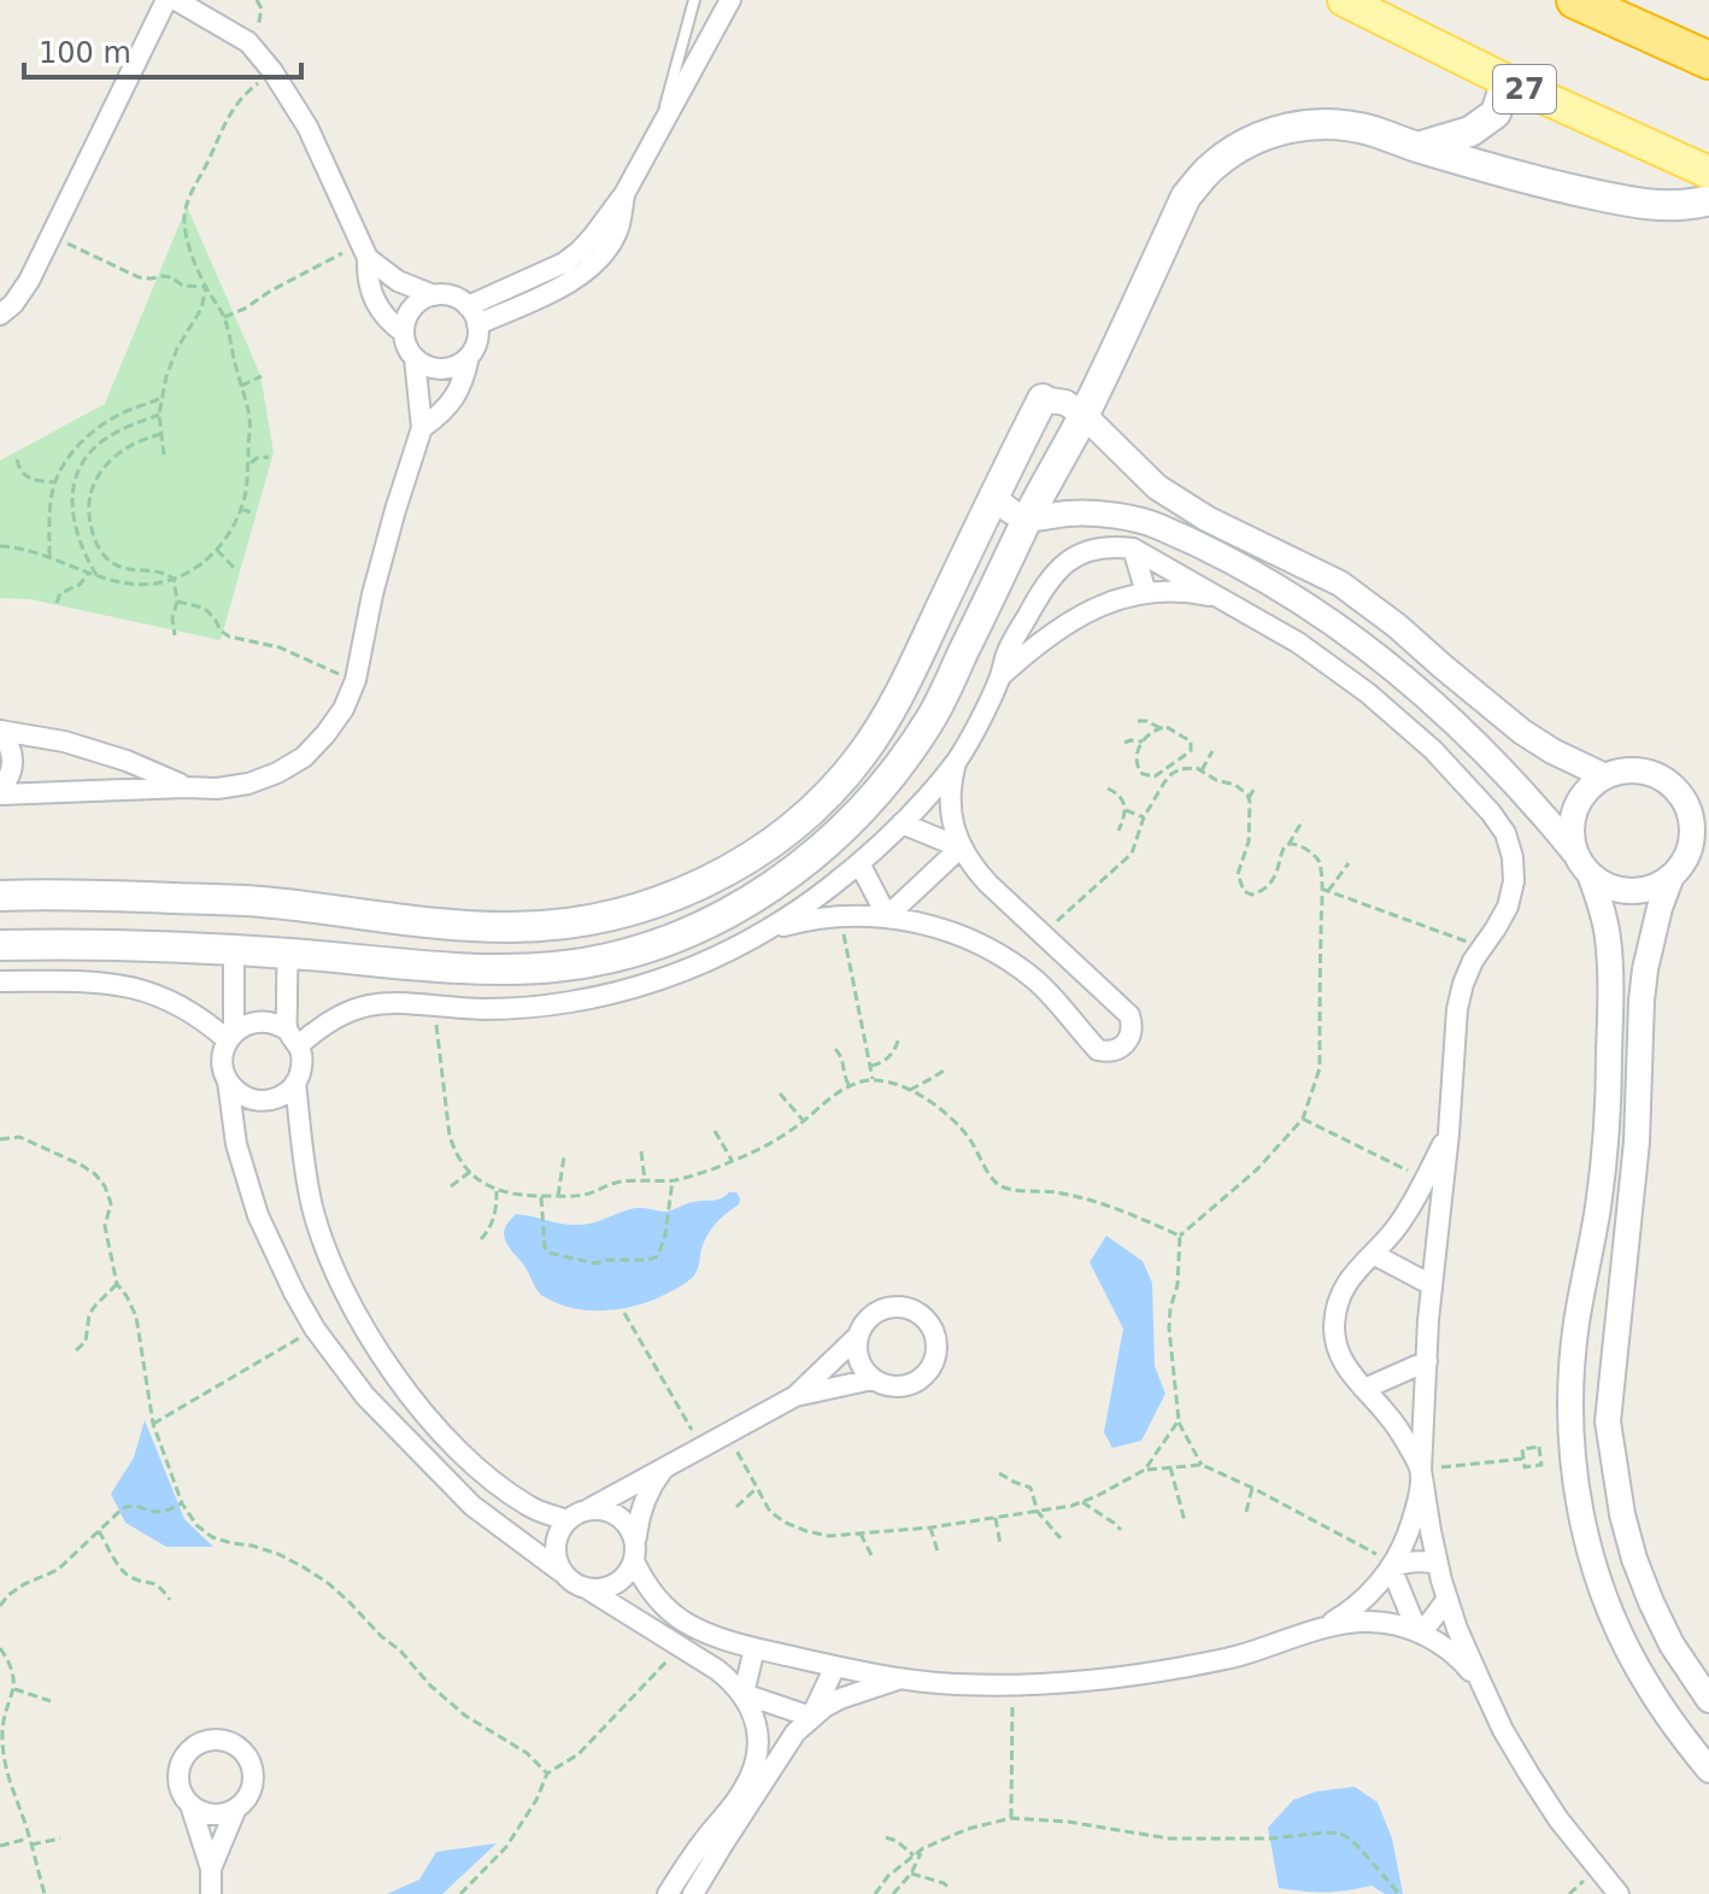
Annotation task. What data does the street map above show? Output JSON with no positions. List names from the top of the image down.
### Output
{
  "streets": {
    "main road": ["27"]
  },
  "scale_bar": "100 m"
}
